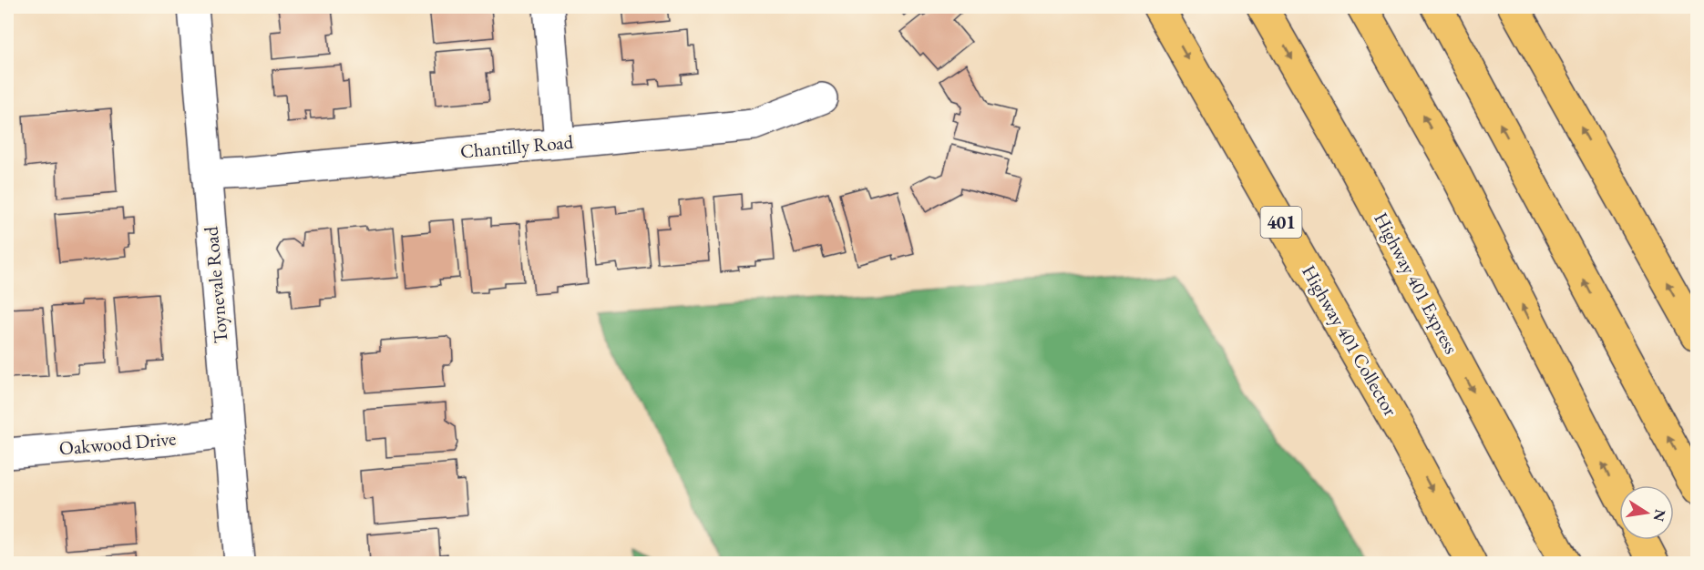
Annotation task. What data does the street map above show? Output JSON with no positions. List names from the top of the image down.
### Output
{
  "streets": {
    "highway": ["401", "Highway 401 Express", "Highway 401 Collector"],
    "street": ["Chantilly Road", "Toynevale Road", "Oakwood Drive"]
  },
  "crossings": [
    ["Chantilly Road", "Toynevale Road"],
    ["Toynevale Road", "Oakwood Drive"]
  ],
  "north": "right"
}
